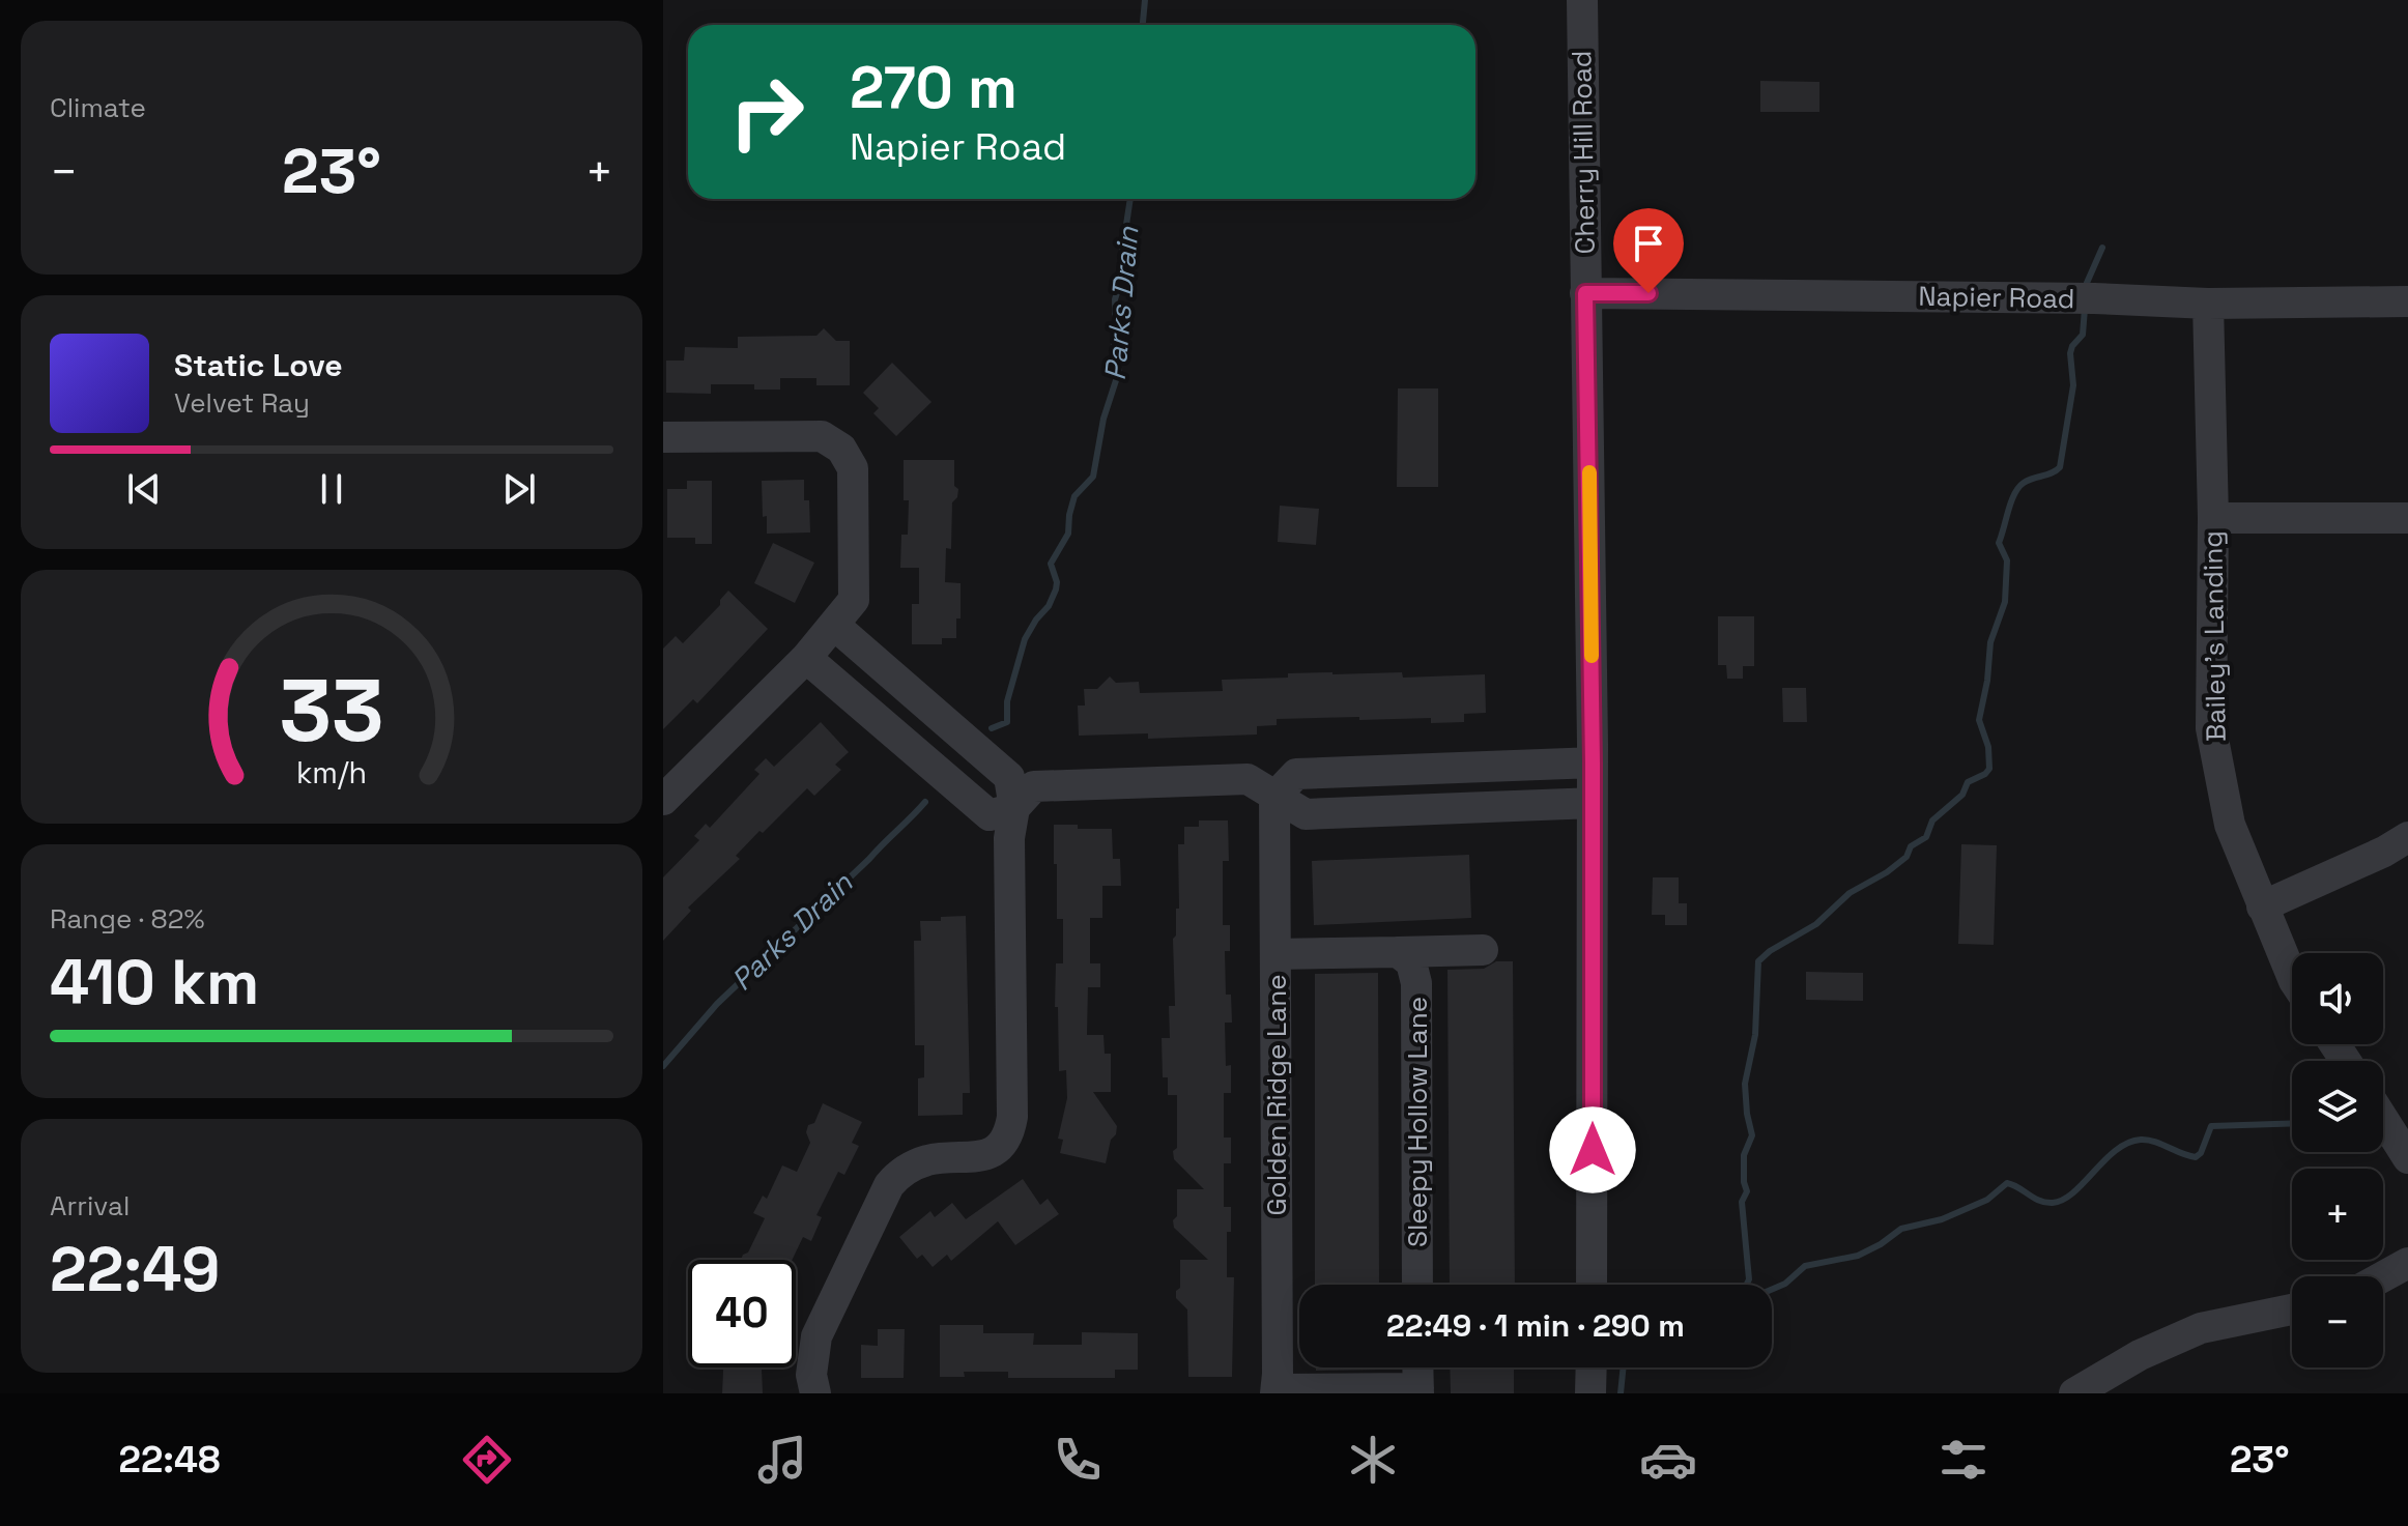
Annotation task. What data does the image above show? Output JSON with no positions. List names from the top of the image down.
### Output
{
  "streets": {
    "street": [
      "Cherry Hill Road",
      "Napier Road",
      "Bailey's Landing",
      "Golden Ridge Lane",
      "Sleepy Hollow Lane"
    ]
  },
  "crossings": [
    ["Cherry Hill Road", "Napier Road"],
    ["Napier Road", "Bailey's Landing"]
  ],
  "water": ["Parks Drain"],
  "page": {
    "tile": [
      "Climate",
      ["Range · 82%", "410 km"],
      ["Arrival", "22:49"]
    ],
    "turn": ["270 m", "Napier Road"],
    "heat": ["−", "23°", "+"],
    "song": ["Static Love", "Velvet Ray"],
    "map_buttons": ["+", "−"],
    "limit": "40",
    "trip": "22:49 · 1 min · 290 m",
    "tabs": ["22:48", "23°"],
    "gauge": ["33", "km/h"]
  }
}
